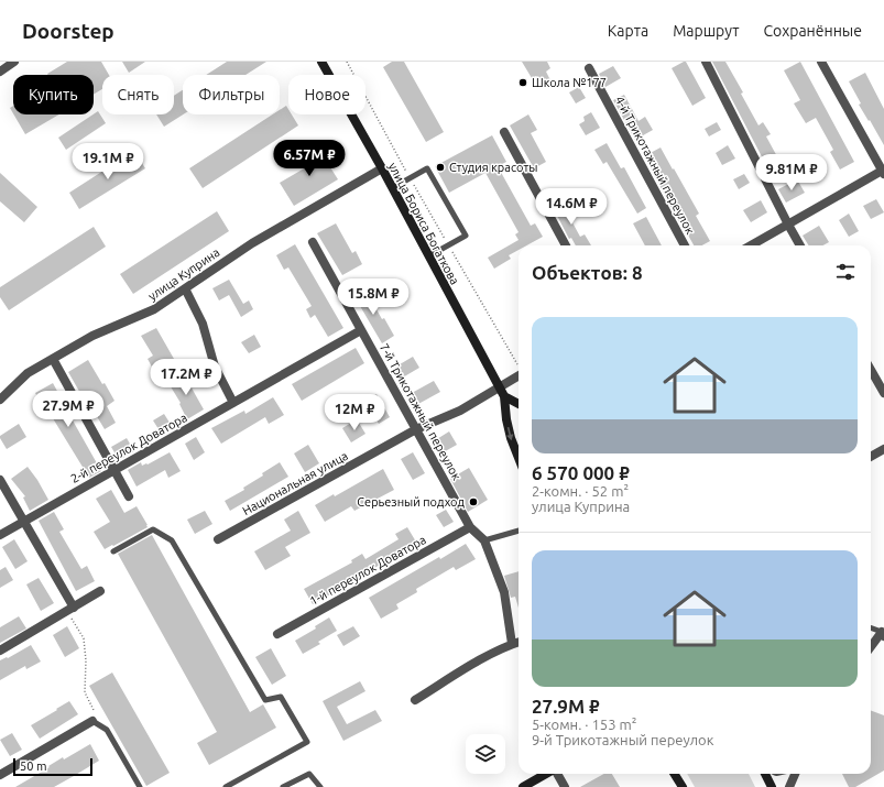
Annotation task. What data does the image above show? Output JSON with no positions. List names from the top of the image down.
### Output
{
  "streets": {
    "main road": ["улица Бориса Богаткова"],
    "street": [
      "4-й Трикотажный переулок",
      "улица Куприна",
      "7-й Трикотажный переулок",
      "2-й переулок Доватора",
      "Национальная улица",
      "1-й переулок Доватора"
    ]
  },
  "crossings": [
    ["улица Бориса Богаткова", "улица Куприна"],
    ["улица Бориса Богаткова", "Национальная улица"],
    ["7-й Трикотажный переулок", "2-й переулок Доватора"],
    ["7-й Трикотажный переулок", "Национальная улица"],
    ["7-й Трикотажный переулок", "1-й переулок Доватора"]
  ],
  "places": ["Школа №177", "Студия красоты", "Серьезный подход"],
  "scale_bar": "50 m",
  "page": {
    "header": "Doorstep",
    "nav": ["Карта", "Маршрут", "Сохранённые"],
    "chip": [
      "Купить",
      "Снять",
      "Фильтры",
      "Новое"
    ],
    "price": [
      "6.57M ₽",
      "19.1M ₽",
      "9.81M ₽",
      "14.6M ₽",
      "15.8M ₽",
      "17.2M ₽",
      "27.9M ₽",
      "12M ₽"
    ],
    "heading": "Объектов: 8",
    "list": [
      {
        "name": "6 570 000 ₽",
        "note": "2-комн. · 52 m² · улица Куприна"
      },
      {
        "name": "27.9M ₽",
        "note": "5-комн. · 153 m² · 9-й Трикотажный переулок"
      }
    ],
    "scale": "50 m"
  }
}
